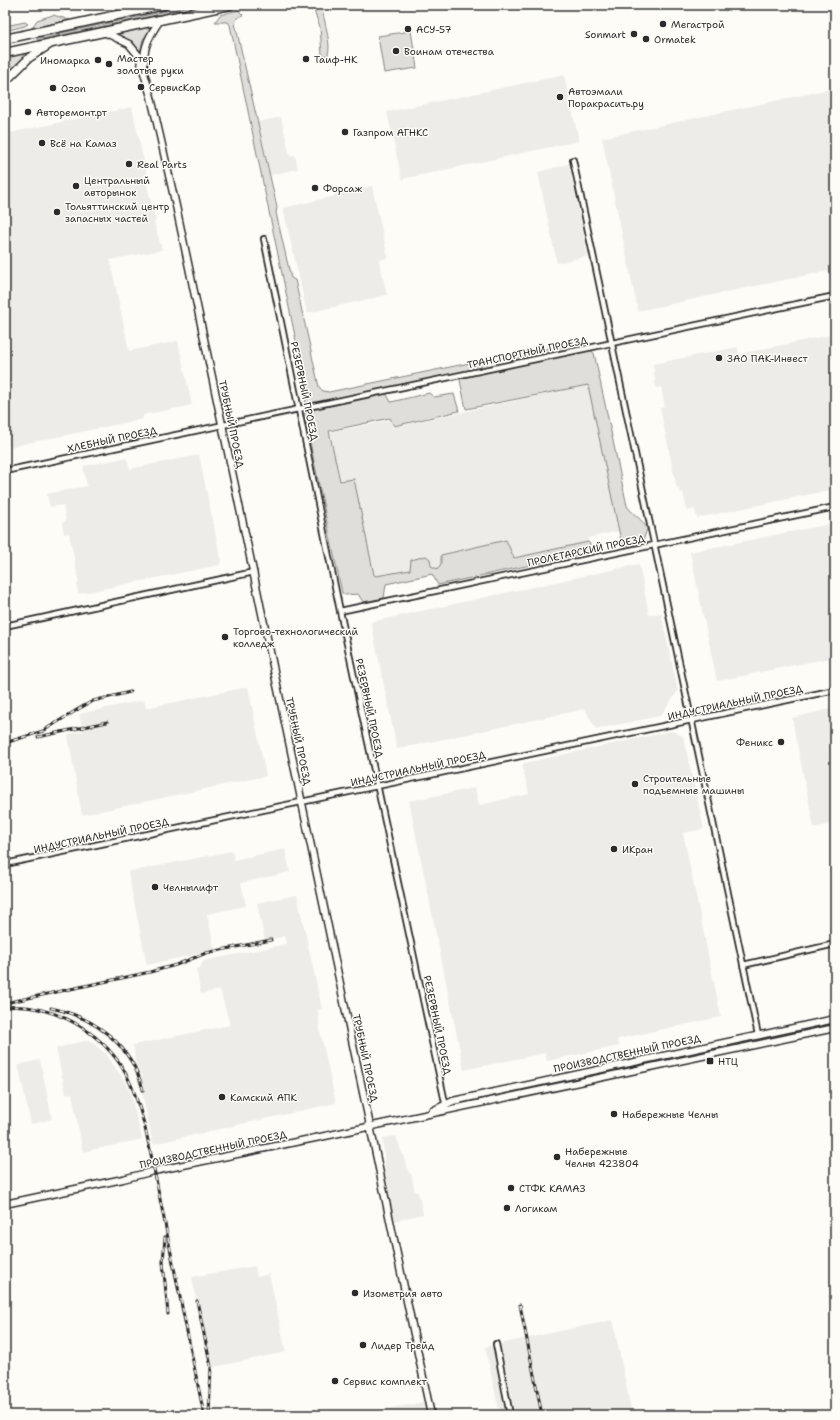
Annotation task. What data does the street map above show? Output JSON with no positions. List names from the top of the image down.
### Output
{
  "streets": {
    "street": [
      "ТРАНСПОРТНЫЙ ПРОЕЗД",
      "РЕЗЕРВНЫЙ ПРОЕЗД",
      "ТРУБНЫЙ ПРОЕЗД",
      "ХЛЕБНЫЙ ПРОЕЗД",
      "ПРОЛЕТАРСКИЙ ПРОЕЗД",
      "ИНДУСТРИАЛЬНЫЙ ПРОЕЗД",
      "ПРОИЗВОДСТВЕННЫЙ ПРОЕЗД"
    ]
  },
  "crossings": [
    ["ТРАНСПОРТНЫЙ ПРОЕЗД", "РЕЗЕРВНЫЙ ПРОЕЗД"],
    ["ТРАНСПОРТНЫЙ ПРОЕЗД", "ТРУБНЫЙ ПРОЕЗД"],
    ["ТРАНСПОРТНЫЙ ПРОЕЗД", "ХЛЕБНЫЙ ПРОЕЗД"],
    ["РЕЗЕРВНЫЙ ПРОЕЗД", "ПРОЛЕТАРСКИЙ ПРОЕЗД"],
    ["РЕЗЕРВНЫЙ ПРОЕЗД", "ИНДУСТРИАЛЬНЫЙ ПРОЕЗД"],
    ["РЕЗЕРВНЫЙ ПРОЕЗД", "ПРОИЗВОДСТВЕННЫЙ ПРОЕЗД"],
    ["ТРУБНЫЙ ПРОЕЗД", "ХЛЕБНЫЙ ПРОЕЗД"],
    ["ТРУБНЫЙ ПРОЕЗД", "ИНДУСТРИАЛЬНЫЙ ПРОЕЗД"],
    ["ТРУБНЫЙ ПРОЕЗД", "ПРОИЗВОДСТВЕННЫЙ ПРОЕЗД"]
  ],
  "places": {
    "other": [
      "Мегастрой",
      "АСУ-57",
      "Sonmart",
      "Ormatek",
      "Воинам отечества",
      "Таиф-НК",
      "Иномарка",
      "Мастер золотые руки",
      "СервисКар",
      "Ozon",
      "Автоэмали Поракрасить.ру",
      "Авторемонт.рт",
      "Газпром АГНКС",
      "Всё на Камаз",
      "Real Parts",
      "Центральный авторынок",
      "Форсаж",
      "Тольяттинский центр запасных частей",
      "ЗАО ПАК-Инвест",
      "Торгово-технологический колледж",
      "Феникс",
      "Строительные подъемные машины",
      "ИКран",
      "Челнылифт",
      "Камский АПК",
      "Набережные Челны",
      "Набережные Челны 423804",
      "СТФК КАМАЗ",
      "Логикам",
      "Изометрия авто",
      "Лидер Трейд",
      "Сервис комплект"
    ],
    "transit": ["НТЦ"]
  }
}
